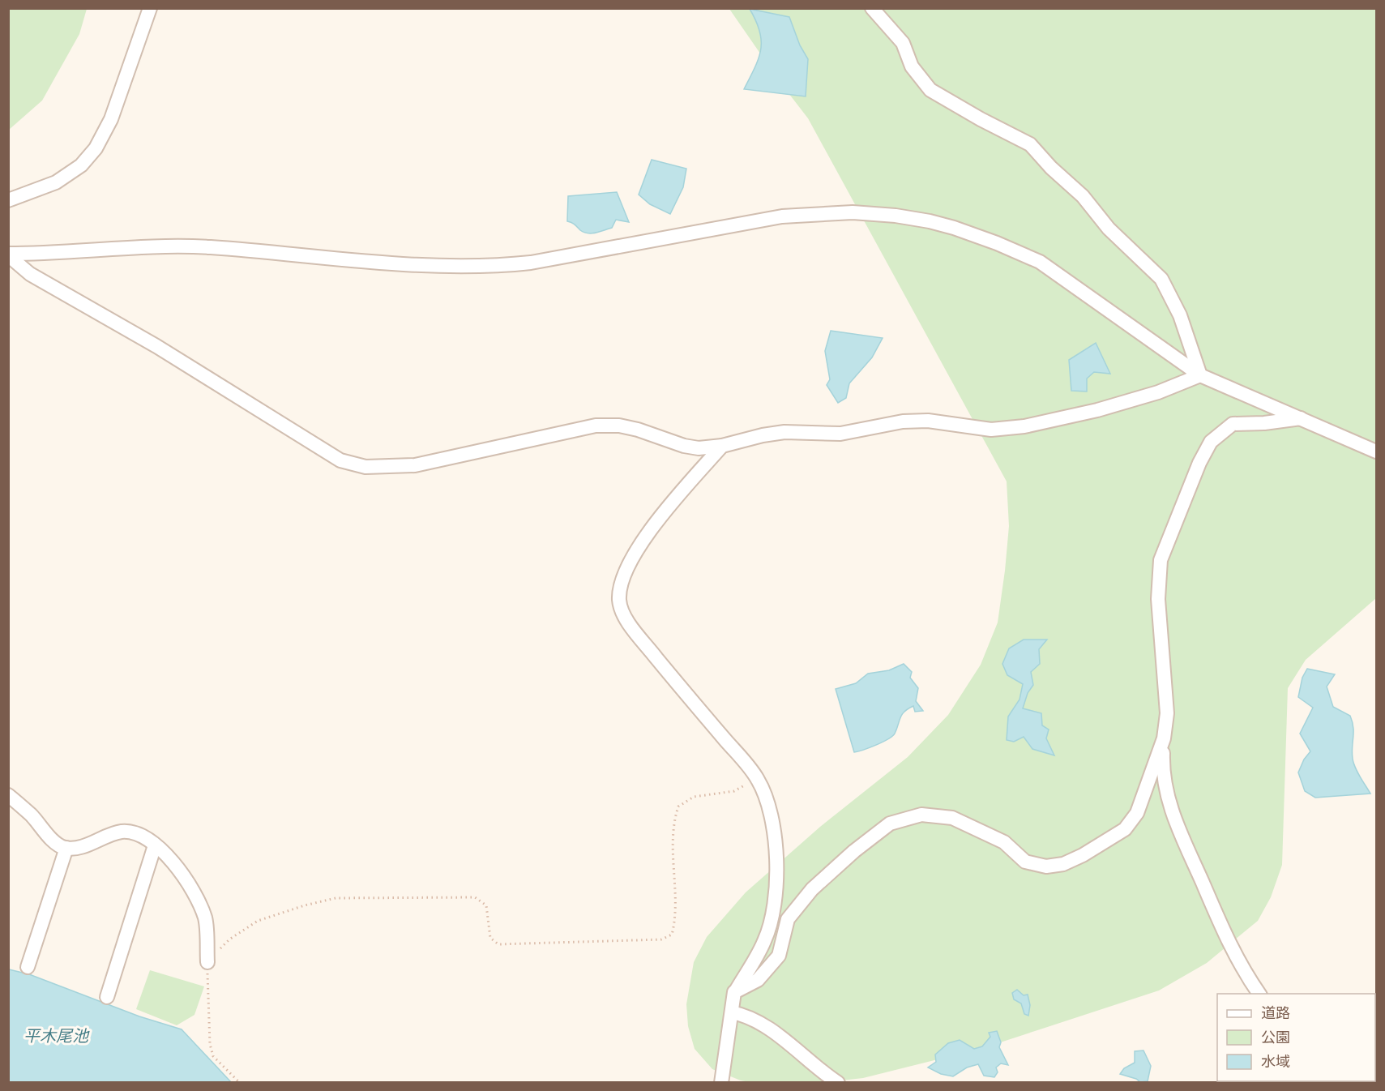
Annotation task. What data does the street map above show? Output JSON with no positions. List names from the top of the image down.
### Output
{
  "water": ["平木尾池"],
  "legend": ["道路", "公園", "水域"]
}
